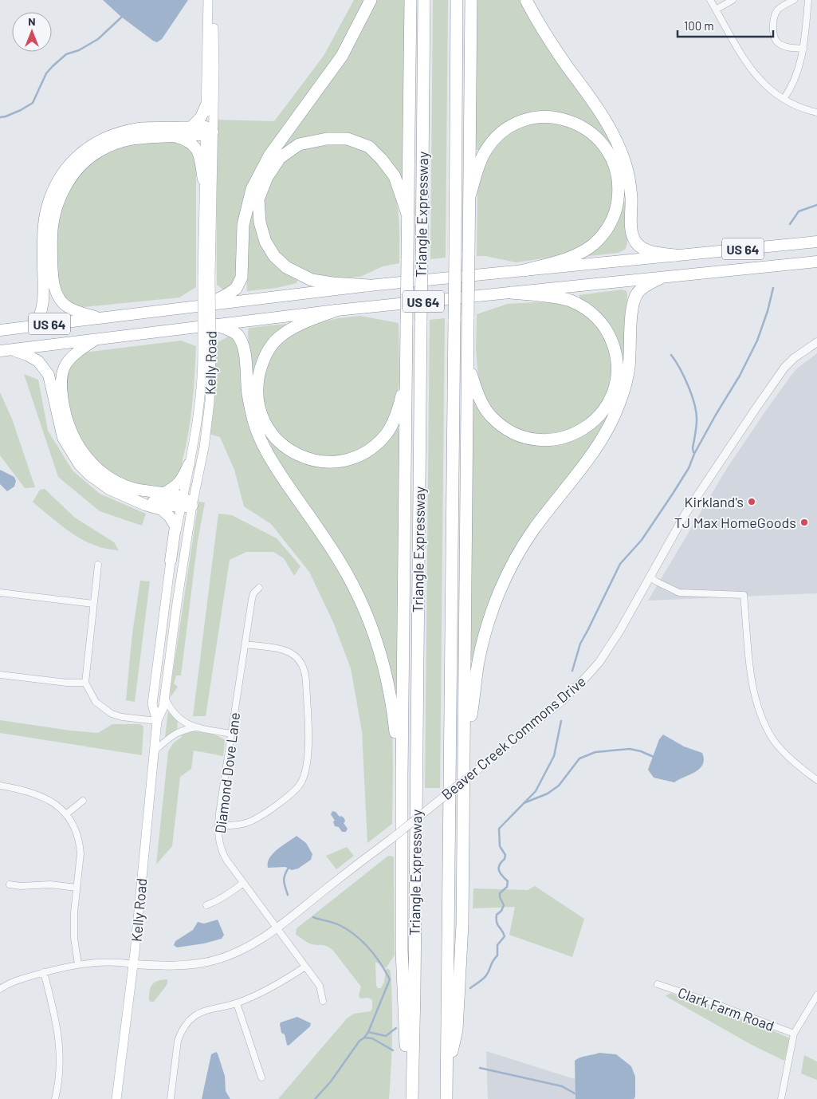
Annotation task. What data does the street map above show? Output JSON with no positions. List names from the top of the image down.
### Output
{
  "streets": {
    "highway": ["Triangle Expressway", "US 64"],
    "main road": ["Kelly Road"],
    "street": ["Beaver Creek Commons Drive", "Diamond Dove Lane", "Clark Farm Road"]
  },
  "crossings": [
    ["Kelly Road", "Beaver Creek Commons Drive"],
    ["Beaver Creek Commons Drive", "Diamond Dove Lane"]
  ],
  "places": ["Kirkland's", "TJ Max HomeGoods"],
  "scale_bar": "100 m",
  "north": "top"
}
